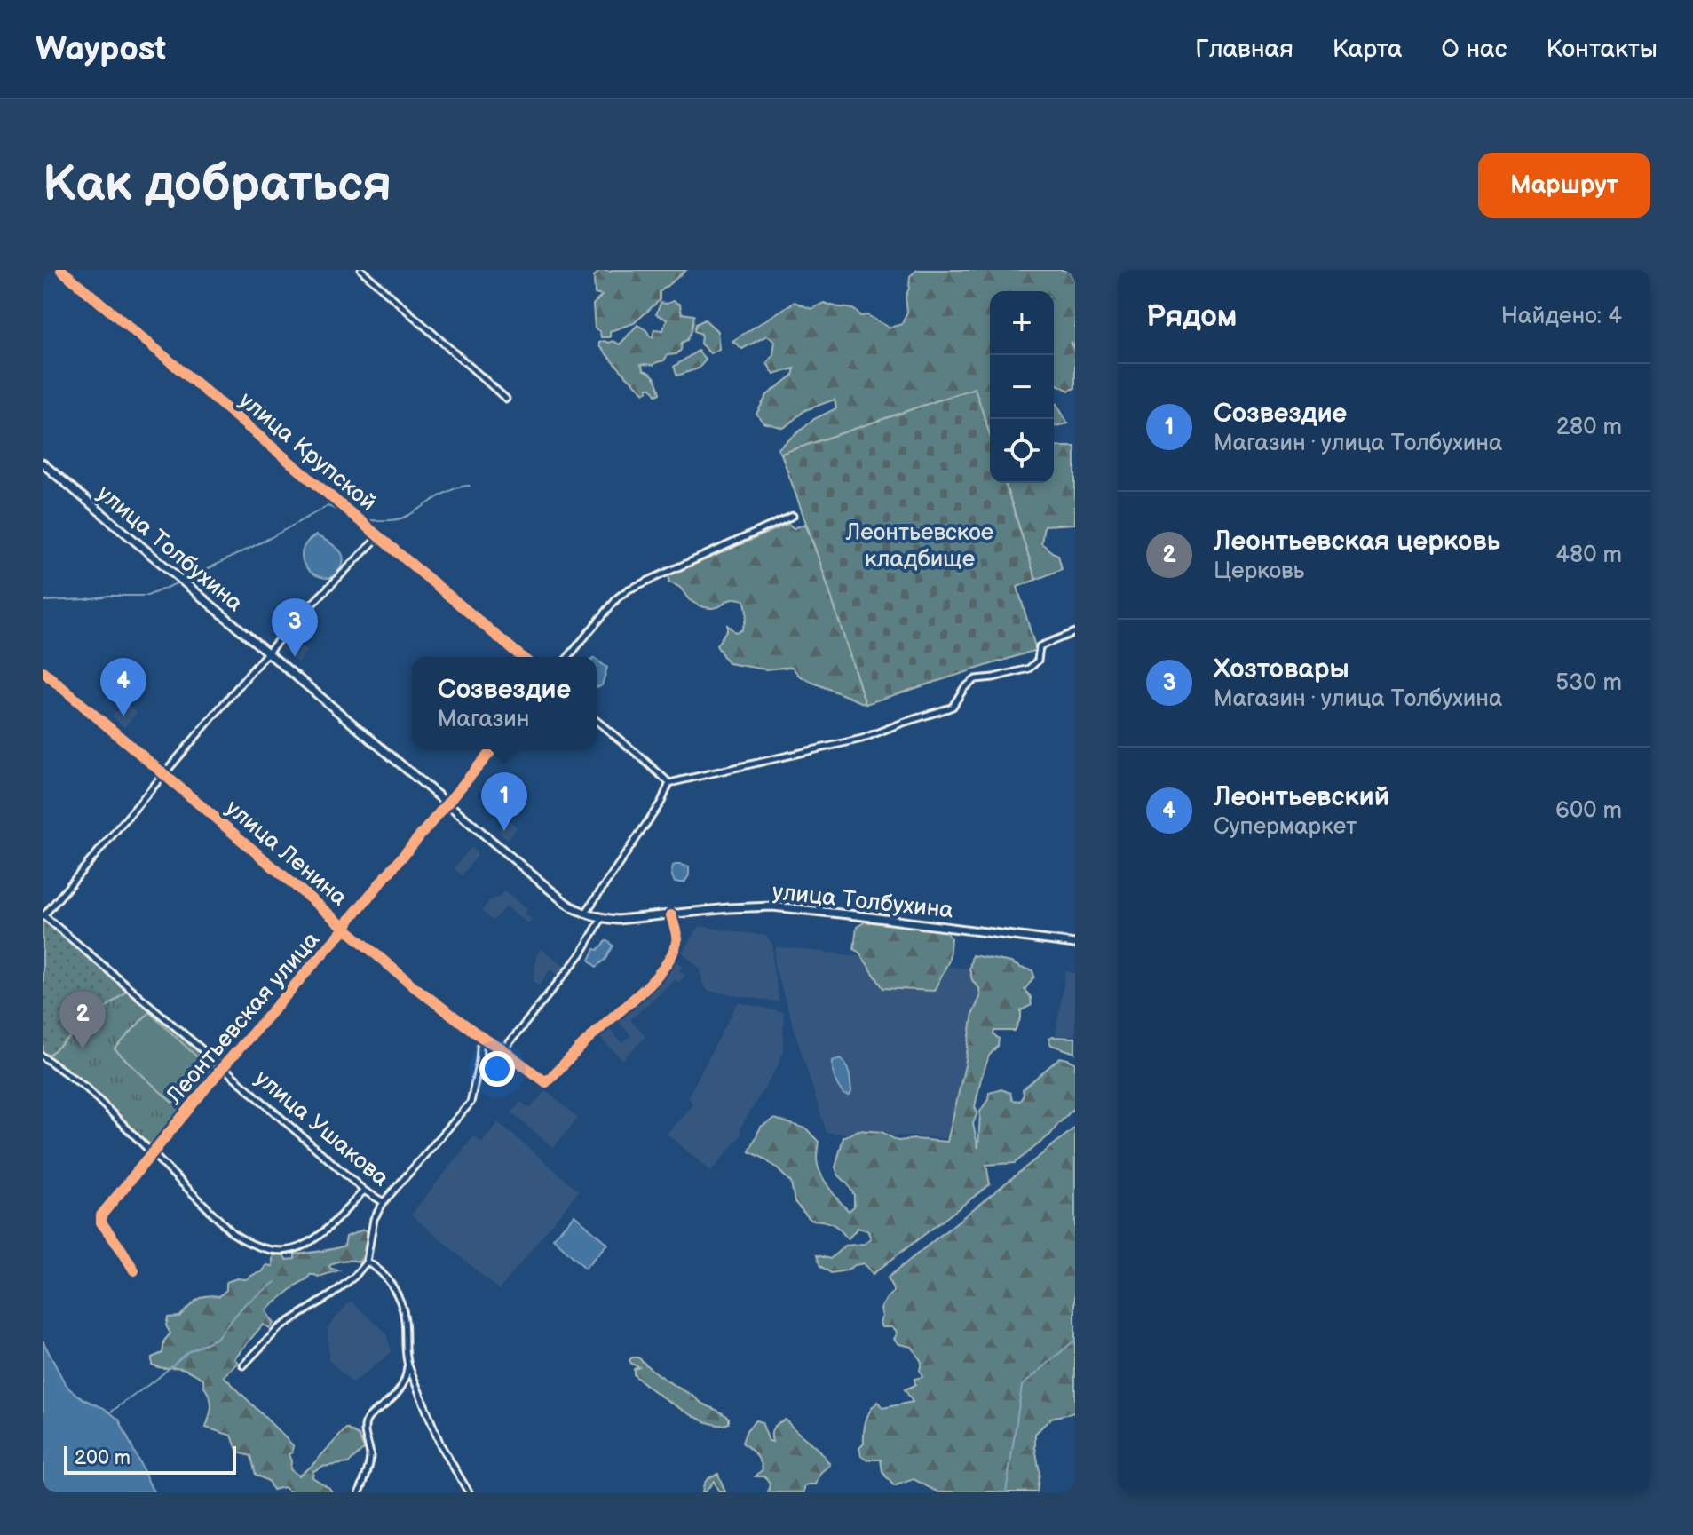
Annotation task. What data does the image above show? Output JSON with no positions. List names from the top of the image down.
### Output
{
  "streets": {
    "main road": ["улица Толбухина"],
    "street": [
      "улица Крупской",
      "улица Ленина",
      "Леонтьевская улица",
      "улица Ушакова"
    ]
  },
  "crossings": [
    ["улица Толбухина", "улица Ленина"],
    ["улица Толбухина", "Леонтьевская улица"],
    ["улица Ленина", "Леонтьевская улица"],
    ["Леонтьевская улица", "улица Ушакова"]
  ],
  "parks": ["Леонтьевское кладбище"],
  "scale_bar": "200 m",
  "page": {
    "header": "Waypost",
    "nav": [
      "Главная",
      "Карта",
      "О нас",
      "Контакты"
    ],
    "buttons": "Маршрут",
    "title": "Как добраться",
    "heading": ["Рядом", "Найдено: 4"],
    "map_buttons": ["+", "−"],
    "list": [
      {
        "mark": "1",
        "name": "Созвездие",
        "note": "Магазин · улица Толбухина",
        "value": "280 m"
      },
      {
        "mark": "2",
        "name": "Леонтьевская церковь",
        "note": "Церковь",
        "value": "480 m"
      },
      {
        "mark": "3",
        "name": "Хозтовары",
        "note": "Магазин · улица Толбухина",
        "value": "530 m"
      },
      {
        "mark": "4",
        "name": "Леонтьевский",
        "note": "Супермаркет",
        "value": "600 m"
      }
    ],
    "pins": [
      "3",
      "4",
      "1",
      "2"
    ],
    "popup": ["Созвездие", "Магазин"],
    "scale": "200 m"
  }
}
